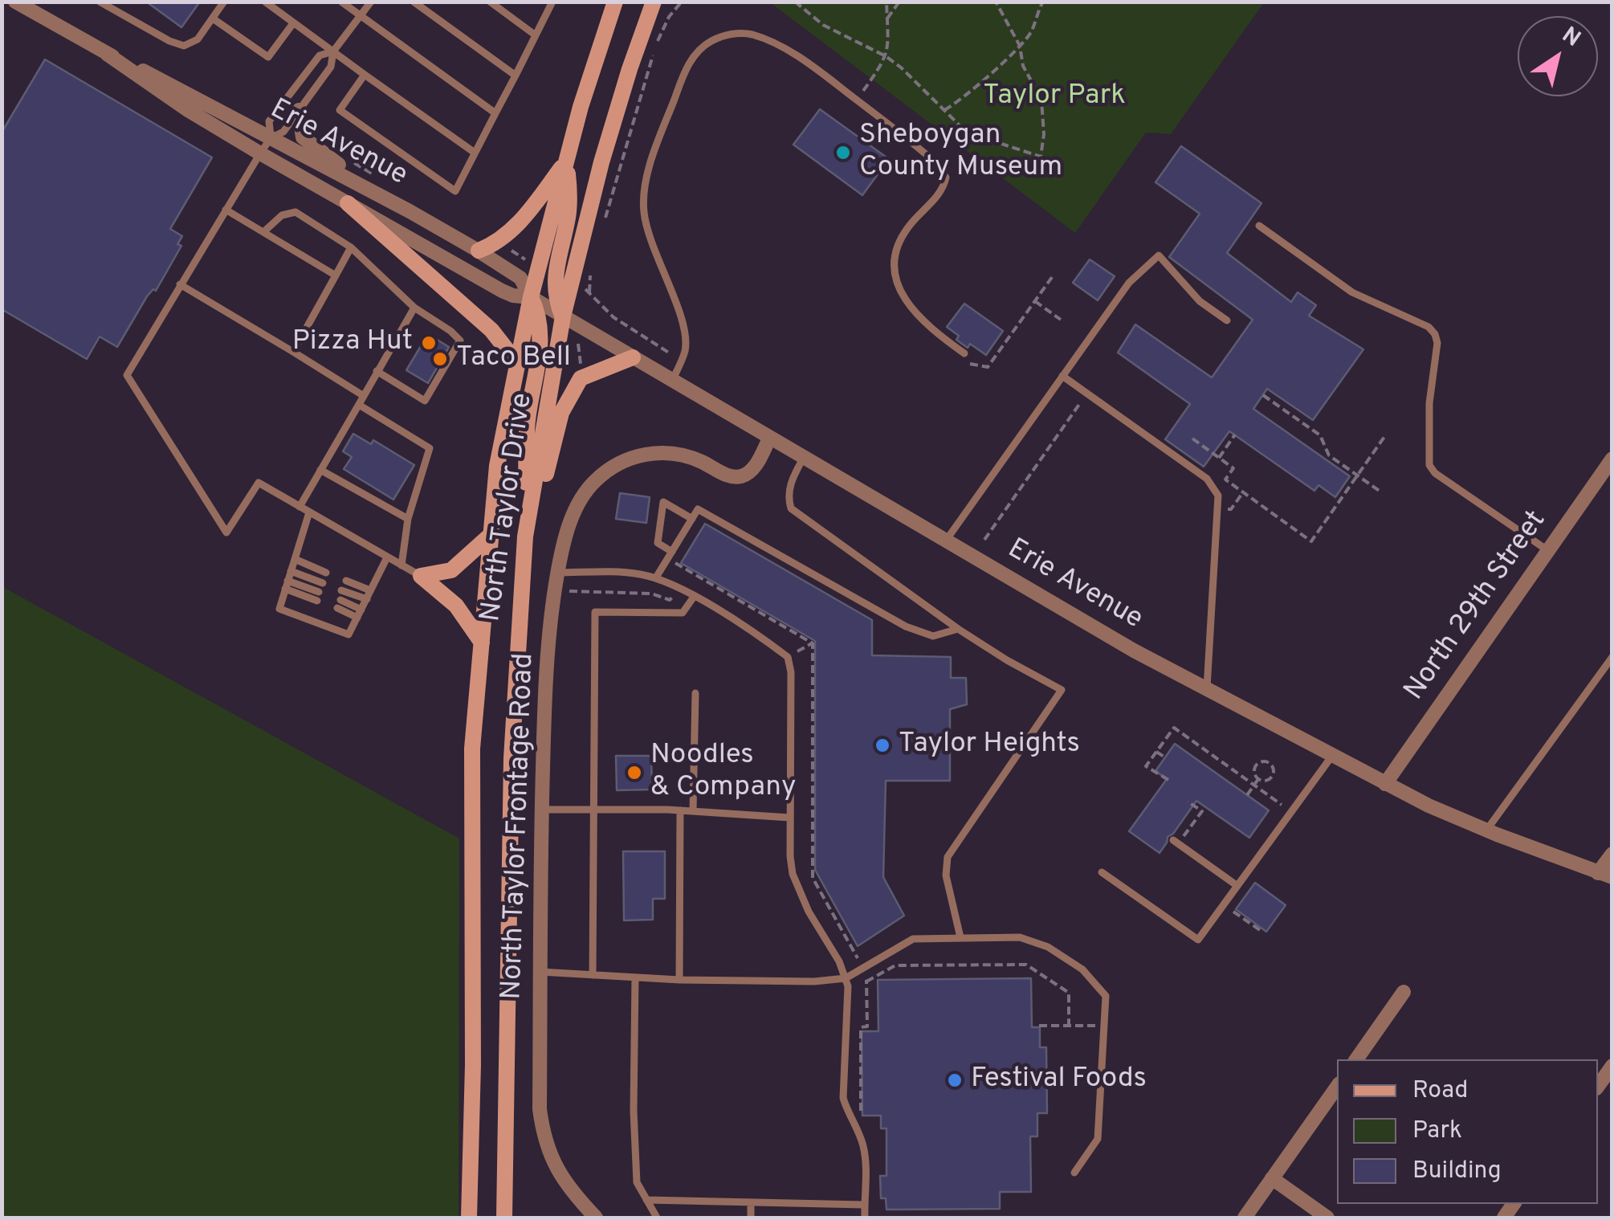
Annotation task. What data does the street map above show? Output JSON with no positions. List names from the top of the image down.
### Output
{
  "streets": {
    "main road": ["North Taylor Drive"],
    "street": ["Erie Avenue", "North 29th Street", "North Taylor Frontage Road"]
  },
  "crossings": [
    ["Erie Avenue", "North Taylor Drive"],
    ["Erie Avenue", "North 29th Street"],
    ["Erie Avenue", "North Taylor Frontage Road"]
  ],
  "parks": ["Taylor Park"],
  "places": [
    "Sheboygan County Museum",
    "Pizza Hut",
    "Taco Bell",
    "Taylor Heights",
    "Noodles & Company",
    "Festival Foods"
  ],
  "legend": ["Road", "Park", "Building"],
  "north": "top right"
}
